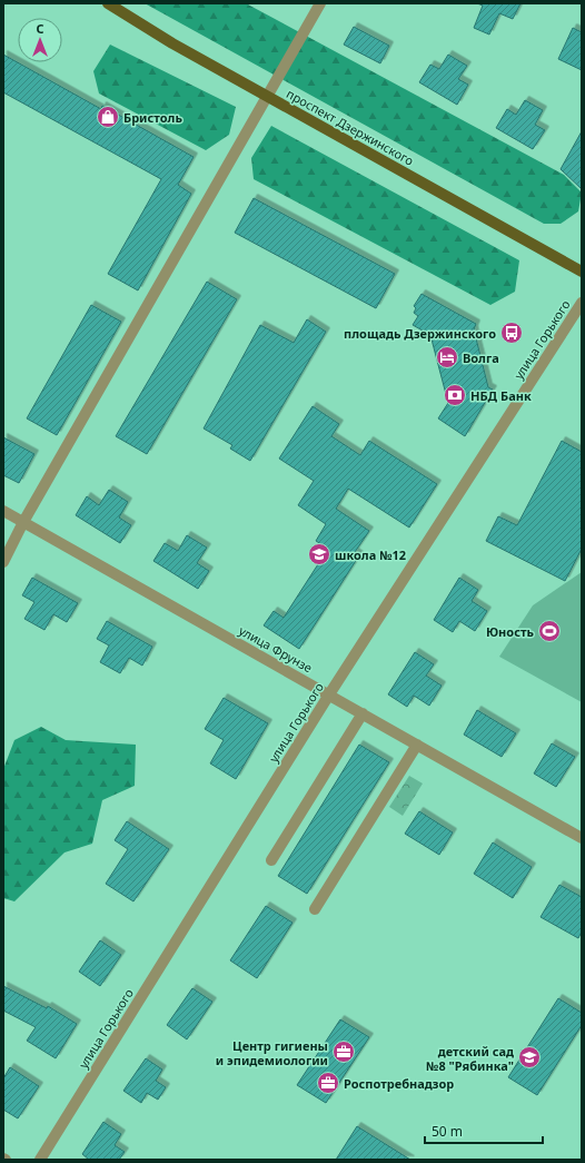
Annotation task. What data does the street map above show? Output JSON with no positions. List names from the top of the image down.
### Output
{
  "streets": {
    "main road": ["проспект Дзержинского"],
    "street": ["улица Горького", "улица Фрунзе"]
  },
  "crossings": [
    ["улица Горького", "улица Фрунзе"]
  ],
  "places": {
    "shop": ["Бристоль"],
    "bus stop": ["площадь Дзержинского"],
    "hotel": ["Волга"],
    "bank": ["НБД Банк"],
    "school or university": ["школа №12", "детский сад №8 \"Рябинка\""],
    "sports": ["Юность"],
    "office": ["Центр гигиены и эпидемиологии", "Роспотребнадзор"]
  },
  "scale_bar": "50 m",
  "north": "top"
}
